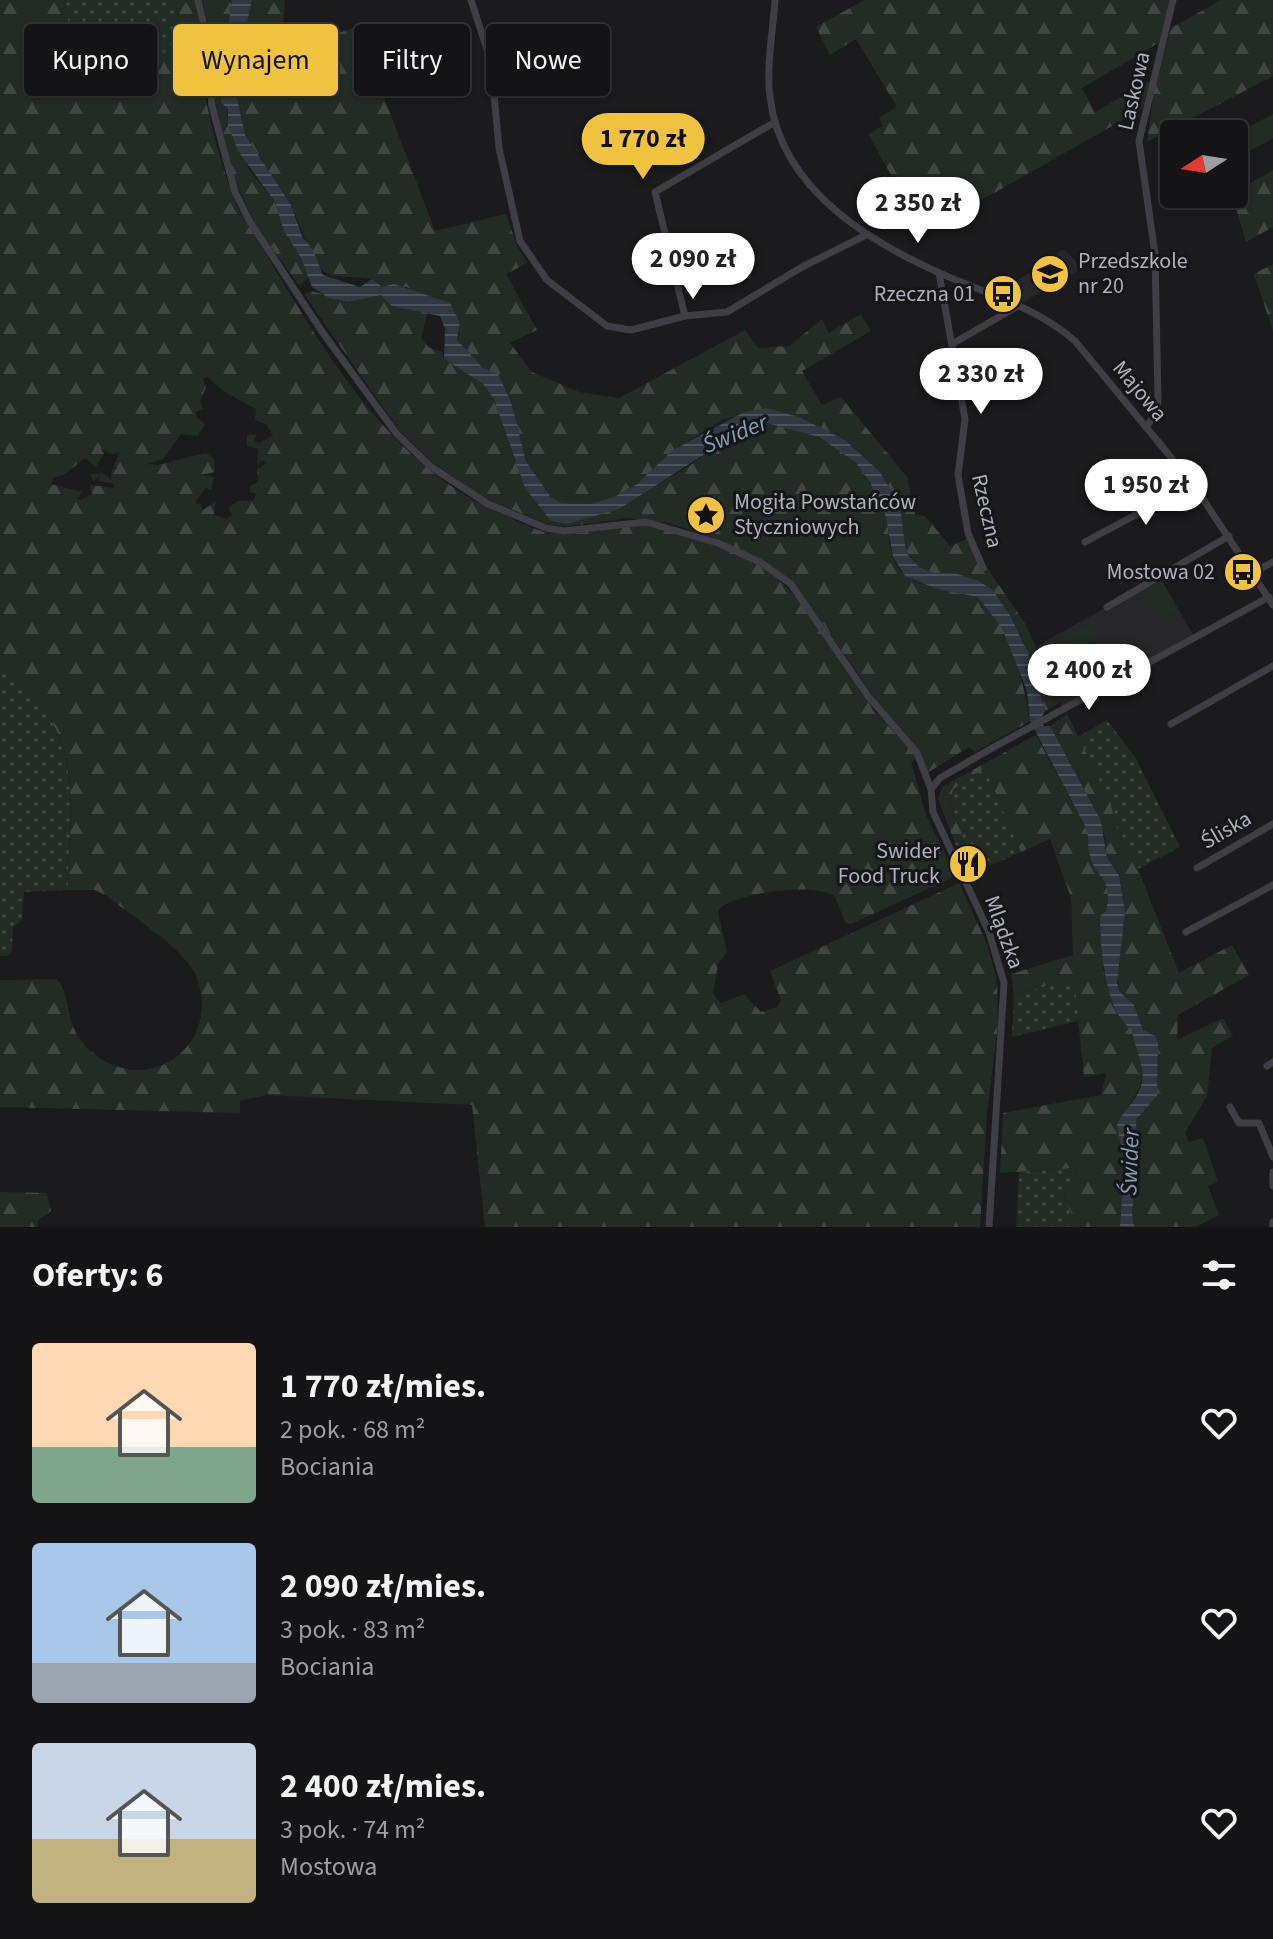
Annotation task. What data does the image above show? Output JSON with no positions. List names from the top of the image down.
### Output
{
  "streets": {
    "street": [
      "Laskowa",
      "Majowa",
      "Rzeczna",
      "Śliska",
      "Mlądzka"
    ]
  },
  "crossings": [
    ["Laskowa", "Majowa"],
    ["Majowa", "Rzeczna"]
  ],
  "water": ["Świder"],
  "places": {
    "school or university": ["Przedszkole nr 20"],
    "bus stop": ["Rzeczna 01", "Mostowa 02"],
    "place": ["Mogiła Powstańców Styczniowych"],
    "restaurant": ["Swider Food Truck"]
  },
  "north": "left",
  "page": {
    "chip": [
      "Kupno",
      "Wynajem",
      "Filtry",
      "Nowe"
    ],
    "price": [
      "1 770 zł",
      "2 350 zł",
      "2 090 zł",
      "2 330 zł",
      "1 950 zł",
      "2 400 zł"
    ],
    "heading": "Oferty: 6",
    "list": [
      {
        "name": "1 770 zł/mies.",
        "note": "2 pok. · 68 m² · Bociania"
      },
      {
        "name": "2 090 zł/mies.",
        "note": "3 pok. · 83 m² · Bociania"
      },
      {
        "name": "2 400 zł/mies.",
        "note": "3 pok. · 74 m² · Mostowa"
      }
    ]
  }
}
